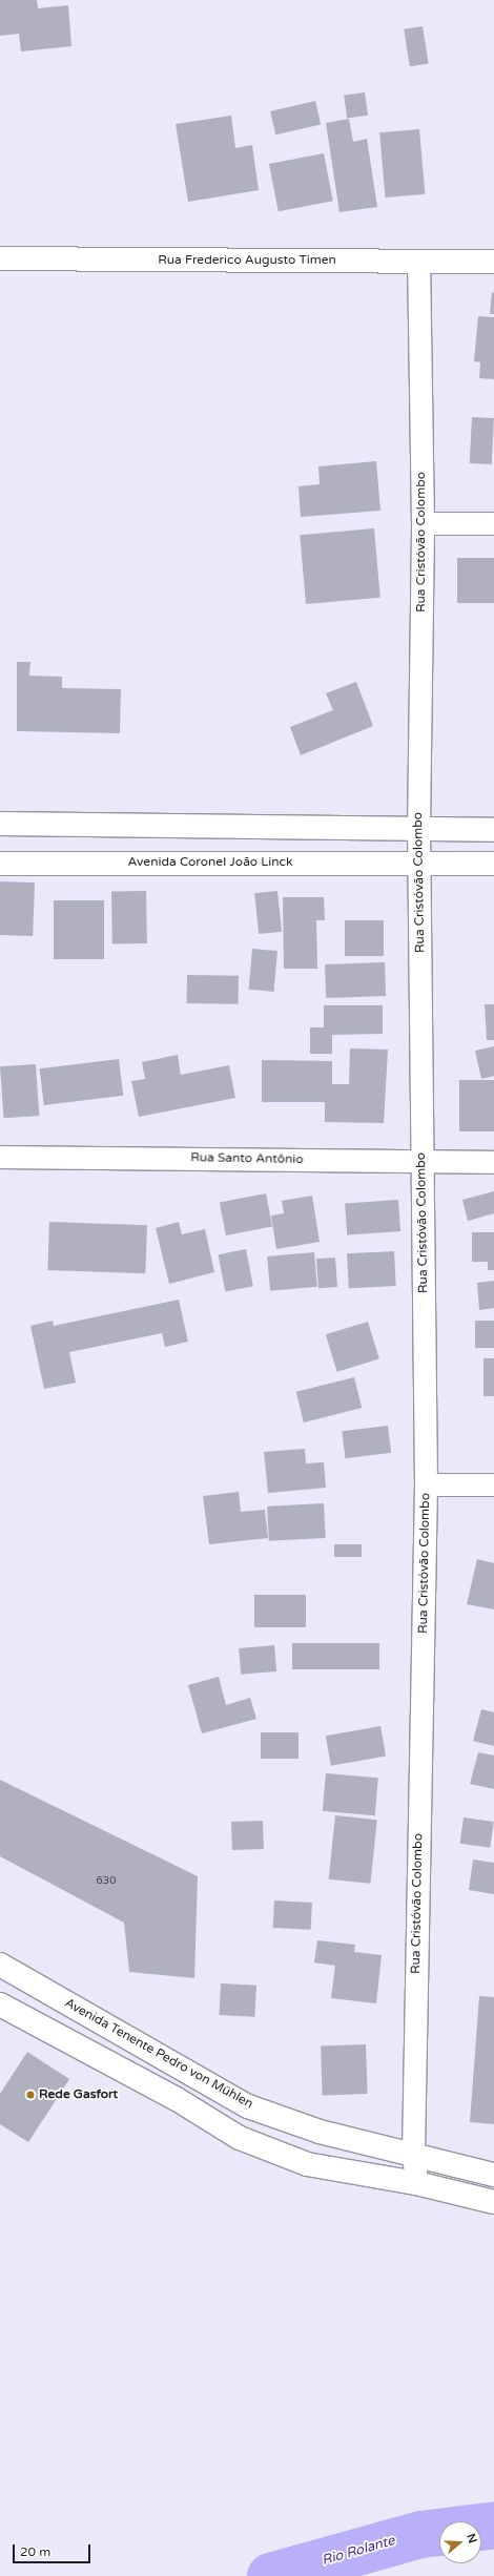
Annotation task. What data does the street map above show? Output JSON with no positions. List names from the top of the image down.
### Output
{
  "streets": {
    "main road": ["Rua Frederico Augusto Timen", "Avenida Coronel João Linck", "Avenida Tenente Pedro von Mühlen"],
    "street": ["Rua Cristóvão Colombo", "Rua Santo Antônio"]
  },
  "crossings": [
    ["Rua Frederico Augusto Timen", "Rua Cristóvão Colombo"],
    ["Rua Cristóvão Colombo", "Avenida Coronel João Linck"],
    ["Rua Cristóvão Colombo", "Rua Santo Antônio"],
    ["Rua Cristóvão Colombo", "Avenida Tenente Pedro von Mühlen"]
  ],
  "water": ["Rio Rolante"],
  "places": ["Rede Gasfort"],
  "house_numbers": ["630"],
  "scale_bar": "20 m",
  "north": "right"
}
